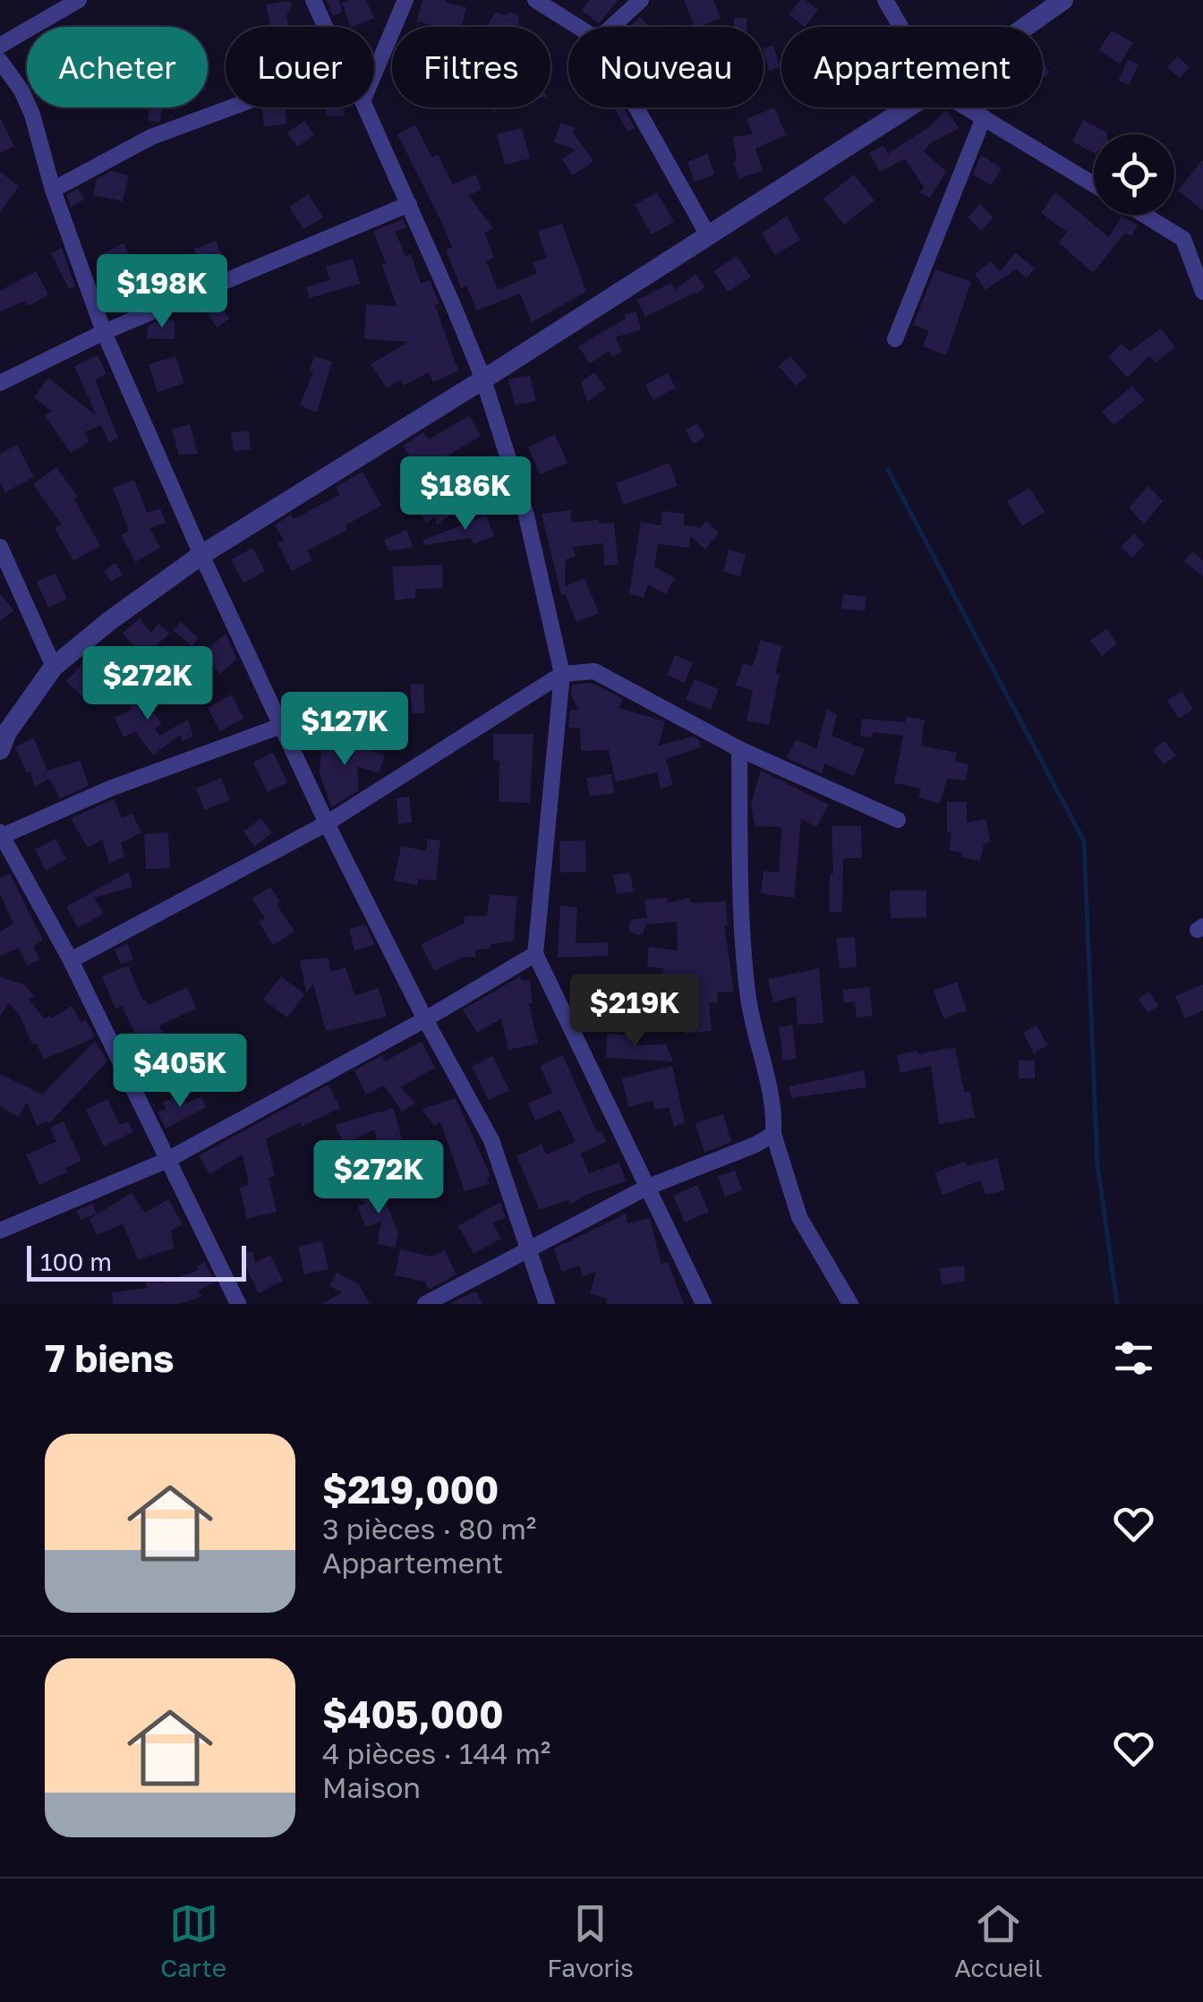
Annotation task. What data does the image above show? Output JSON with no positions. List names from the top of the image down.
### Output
{
  "scale_bar": "100 m",
  "page": {
    "chip": [
      "Acheter",
      "Louer",
      "Filtres",
      "Nouveau",
      "Appartement"
    ],
    "price": [
      "$198K",
      "$186K",
      "$272K",
      "$127K",
      "$219K",
      "$405K",
      "$272K"
    ],
    "scale": "100 m",
    "heading": "7 biens",
    "list": [
      {
        "name": "$219,000",
        "note": "3 pièces · 80 m² · Appartement"
      },
      {
        "name": "$405,000",
        "note": "4 pièces · 144 m² · Maison"
      }
    ],
    "tabs": ["Carte", "Favoris", "Accueil"]
  }
}
